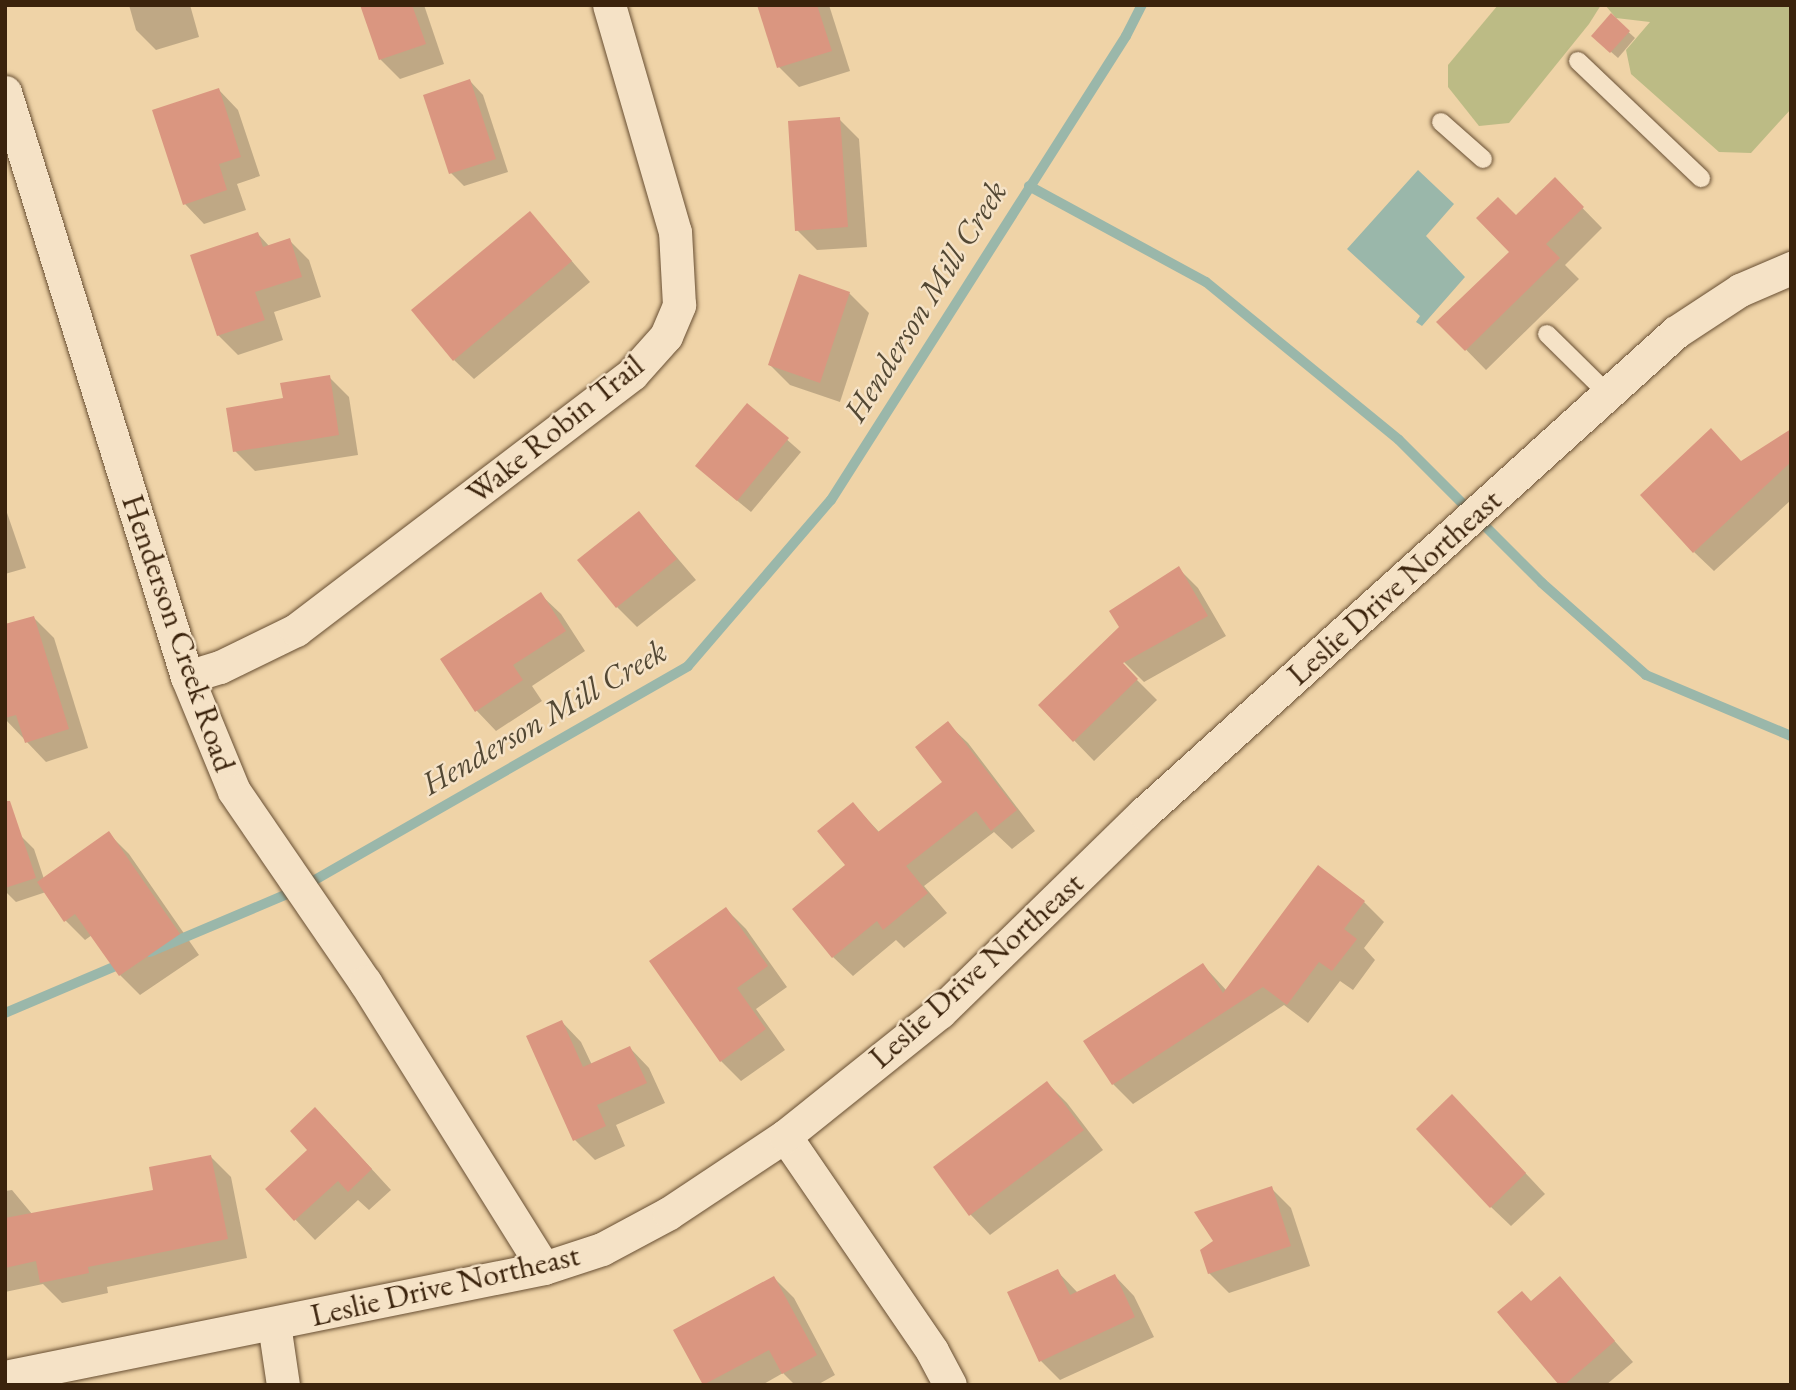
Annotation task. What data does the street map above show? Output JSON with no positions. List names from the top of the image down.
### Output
{
  "streets": {
    "street": ["Wake Robin Trail", "Leslie Drive Northeast", "Henderson Creek Road"]
  },
  "crossings": [
    ["Wake Robin Trail", "Henderson Creek Road"],
    ["Leslie Drive Northeast", "Henderson Creek Road"]
  ],
  "water": ["Henderson Mill Creek"]
}
